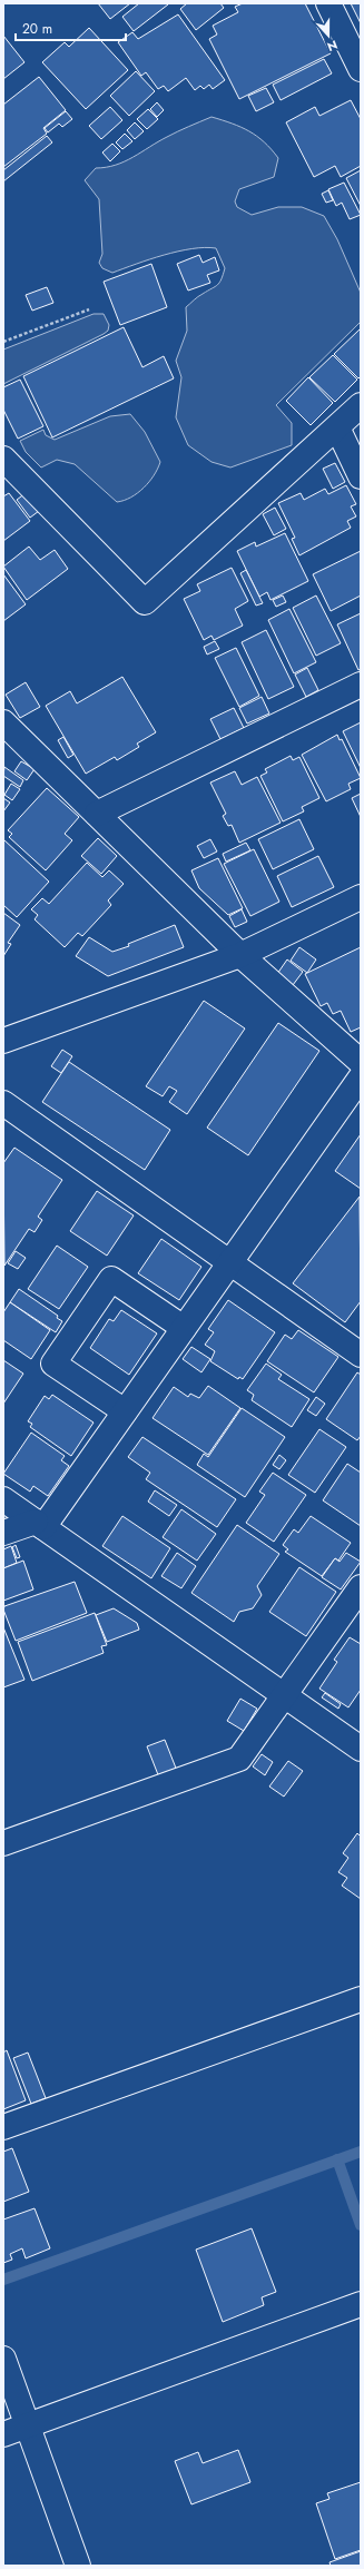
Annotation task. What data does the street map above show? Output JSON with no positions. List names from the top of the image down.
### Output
{
  "scale_bar": "20 m",
  "north": "bottom"
}
